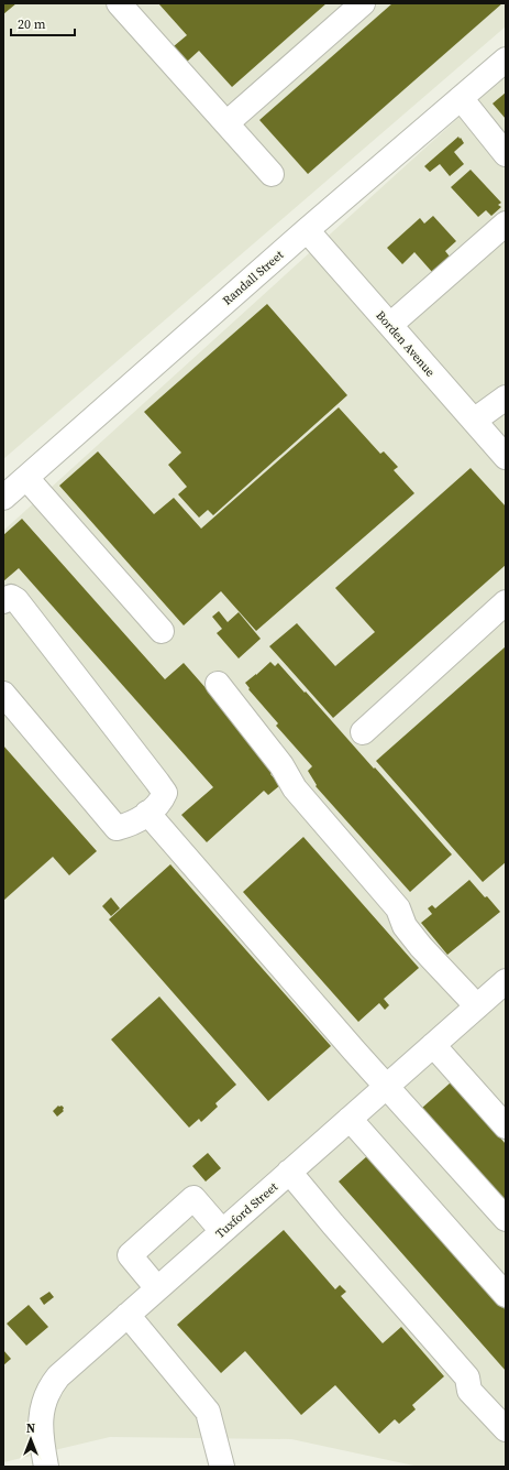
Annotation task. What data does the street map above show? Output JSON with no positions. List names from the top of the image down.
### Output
{
  "streets": {
    "street": ["Randall Street", "Borden Avenue", "Tuxford Street"]
  },
  "crossings": [
    ["Randall Street", "Borden Avenue"]
  ],
  "scale_bar": "20 m",
  "north": "top"
}
